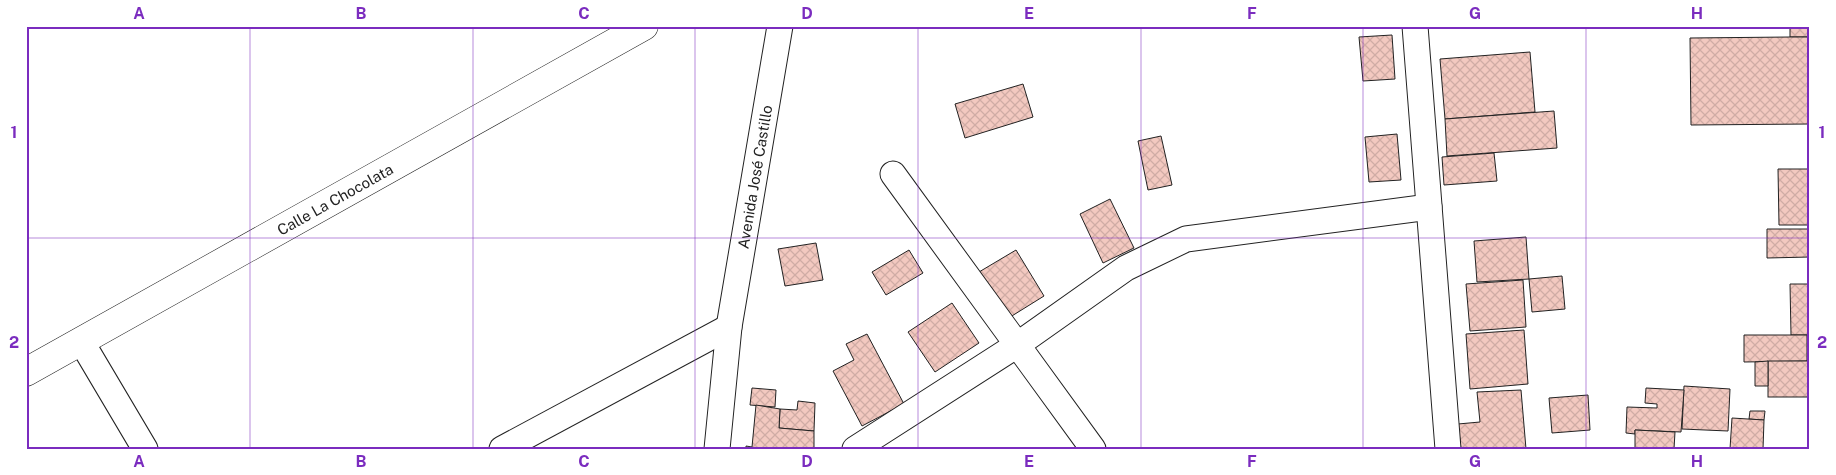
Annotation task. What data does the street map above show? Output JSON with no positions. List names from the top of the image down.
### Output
{
  "streets": {
    "street": ["Avenida José Castillo", "Calle La Chocolata"]
  },
  "grid": {
    "columns": [
      "A",
      "B",
      "C",
      "D",
      "E",
      "F",
      "G",
      "H"
    ],
    "rows": ["1", "2"]
  }
}
